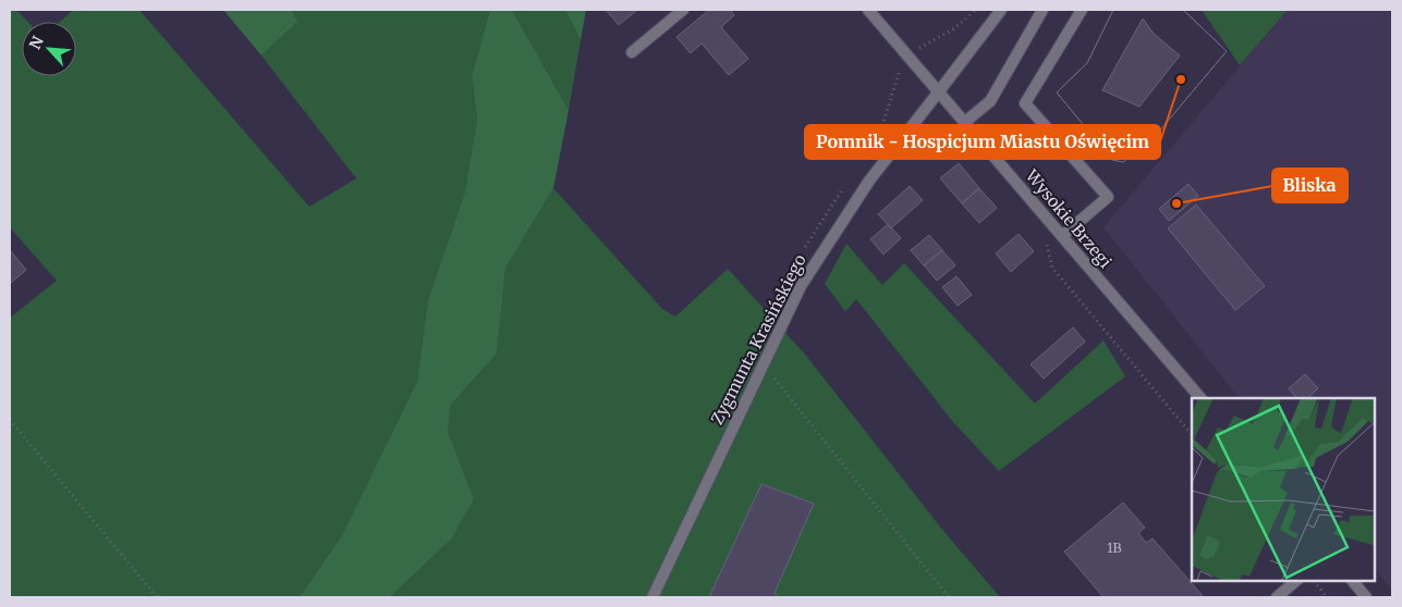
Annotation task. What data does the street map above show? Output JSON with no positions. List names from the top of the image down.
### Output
{
  "streets": {
    "street": ["Wysokie Brzegi", "Zygmunta Krasińskiego"]
  },
  "crossings": [
    ["Wysokie Brzegi", "Zygmunta Krasińskiego"]
  ],
  "places": ["Pomnik - Hospicjum Miastu Oświęcim", "Bliska"],
  "house_numbers": ["1B"],
  "north": "top left"
}
